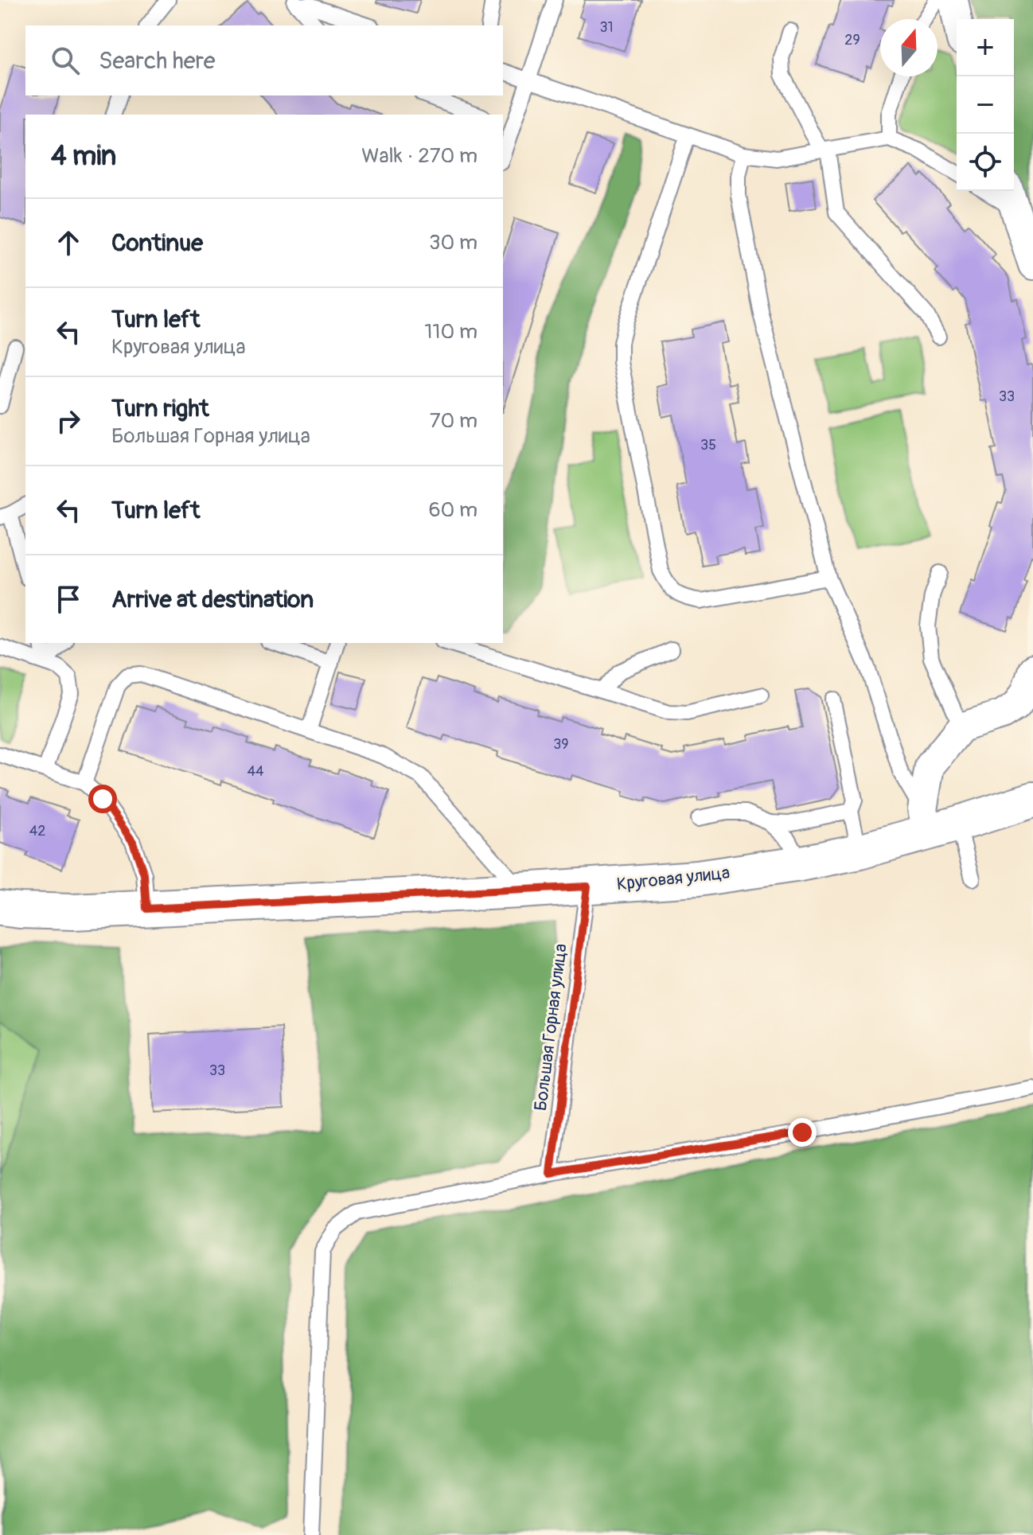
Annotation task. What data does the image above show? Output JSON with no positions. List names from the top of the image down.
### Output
{
  "streets": {
    "street": ["Круговая улица"],
    "lane": ["Большая Горная улица"]
  },
  "crossings": [
    ["Круговая улица", "Большая Горная улица"]
  ],
  "house_numbers": [
    "31",
    "29",
    "33",
    "35",
    "39",
    "44",
    "42",
    "33"
  ],
  "north": "top",
  "page": {
    "map_buttons": ["+", "−"],
    "search": "Search here",
    "heading": ["4 min", "Walk · 270 m"],
    "list": [
      ["Continue", "30 m"],
      ["Turn left", "Круговая улица", "110 m"],
      ["Turn right", "Большая Горная улица", "70 m"],
      ["Turn left", "60 m"],
      "Arrive at destination"
    ]
  }
}
